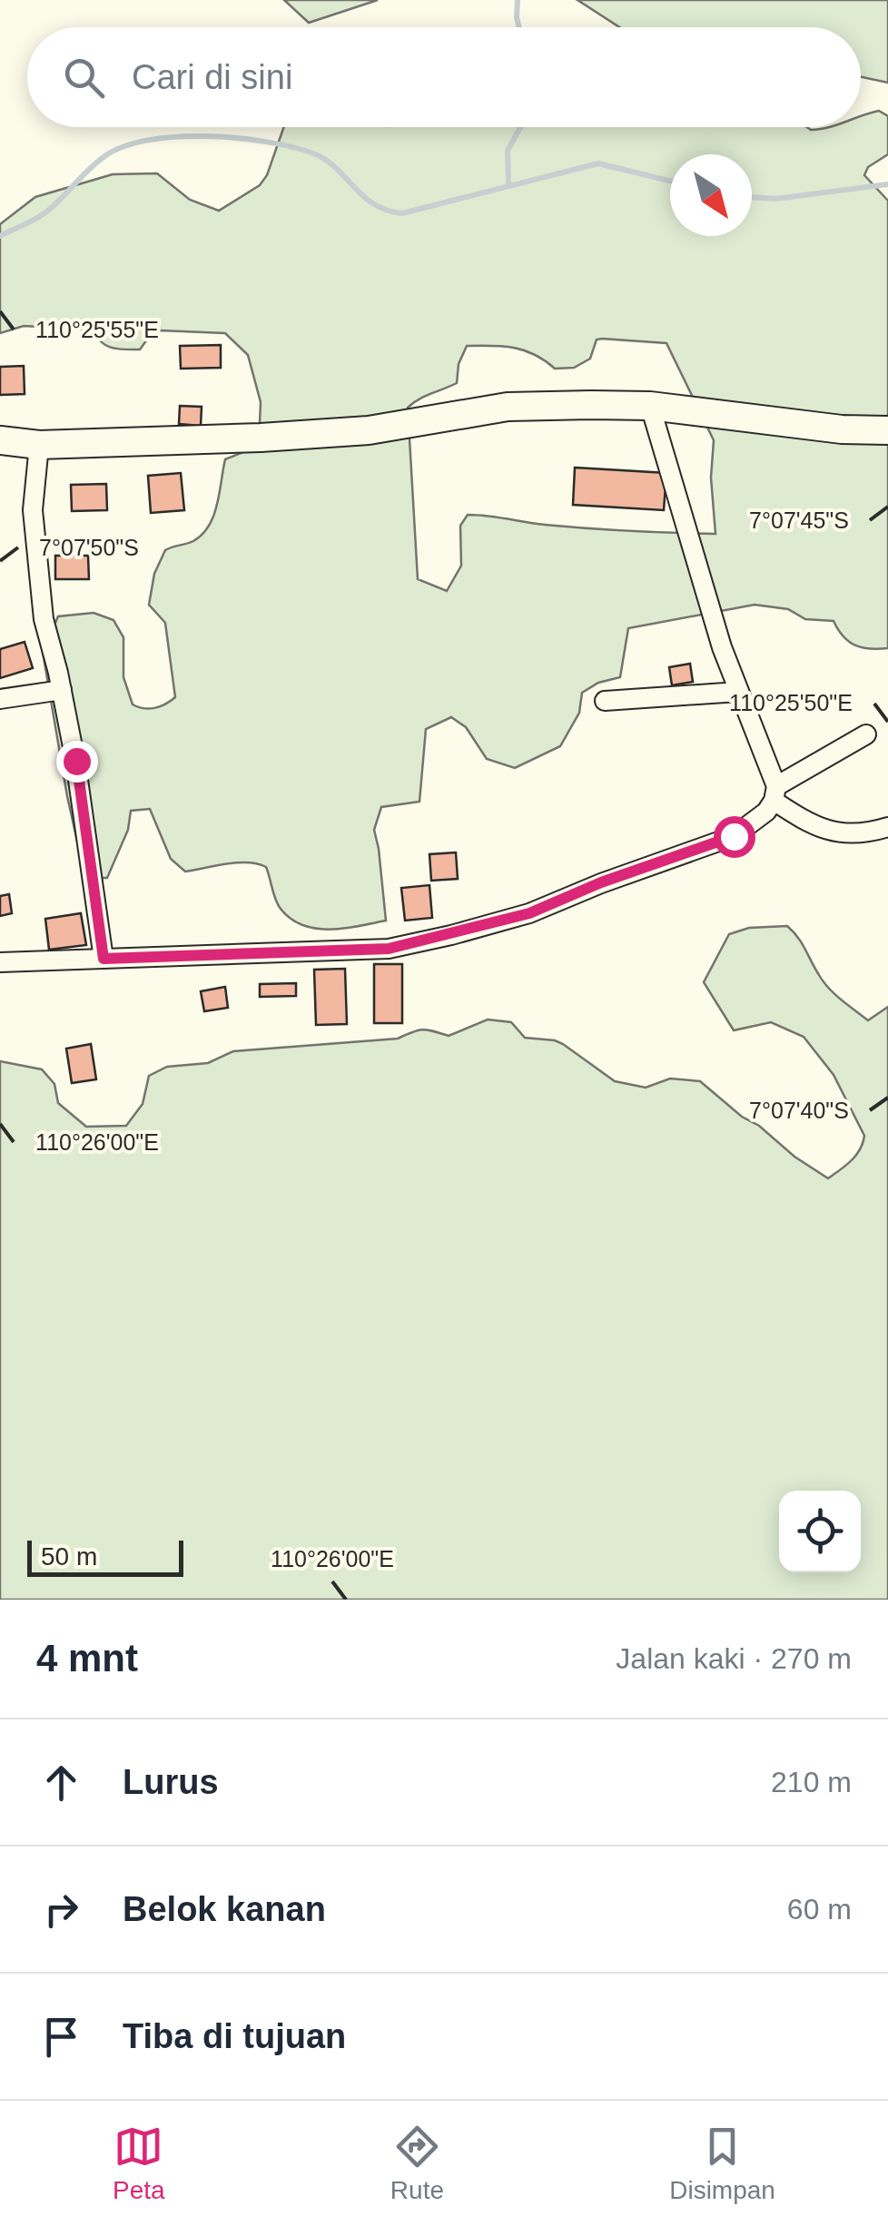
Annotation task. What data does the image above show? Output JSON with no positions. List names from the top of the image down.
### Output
{
  "scale_bar": "50 m",
  "north": "bottom right",
  "page": {
    "search": "Cari di sini",
    "scale": "50 m",
    "heading": ["4 mnt", "Jalan kaki · 270 m"],
    "list": [
      ["Lurus", "210 m"],
      ["Belok kanan", "60 m"],
      "Tiba di tujuan"
    ],
    "nav": ["Peta", "Rute", "Disimpan"]
  },
  "coordinates": [
    "110°25'55\"E",
    "7°07'45\"S",
    "7°07'50\"S",
    "110°25'50\"E",
    "7°07'40\"S",
    "110°26'00\"E"
  ]
}
